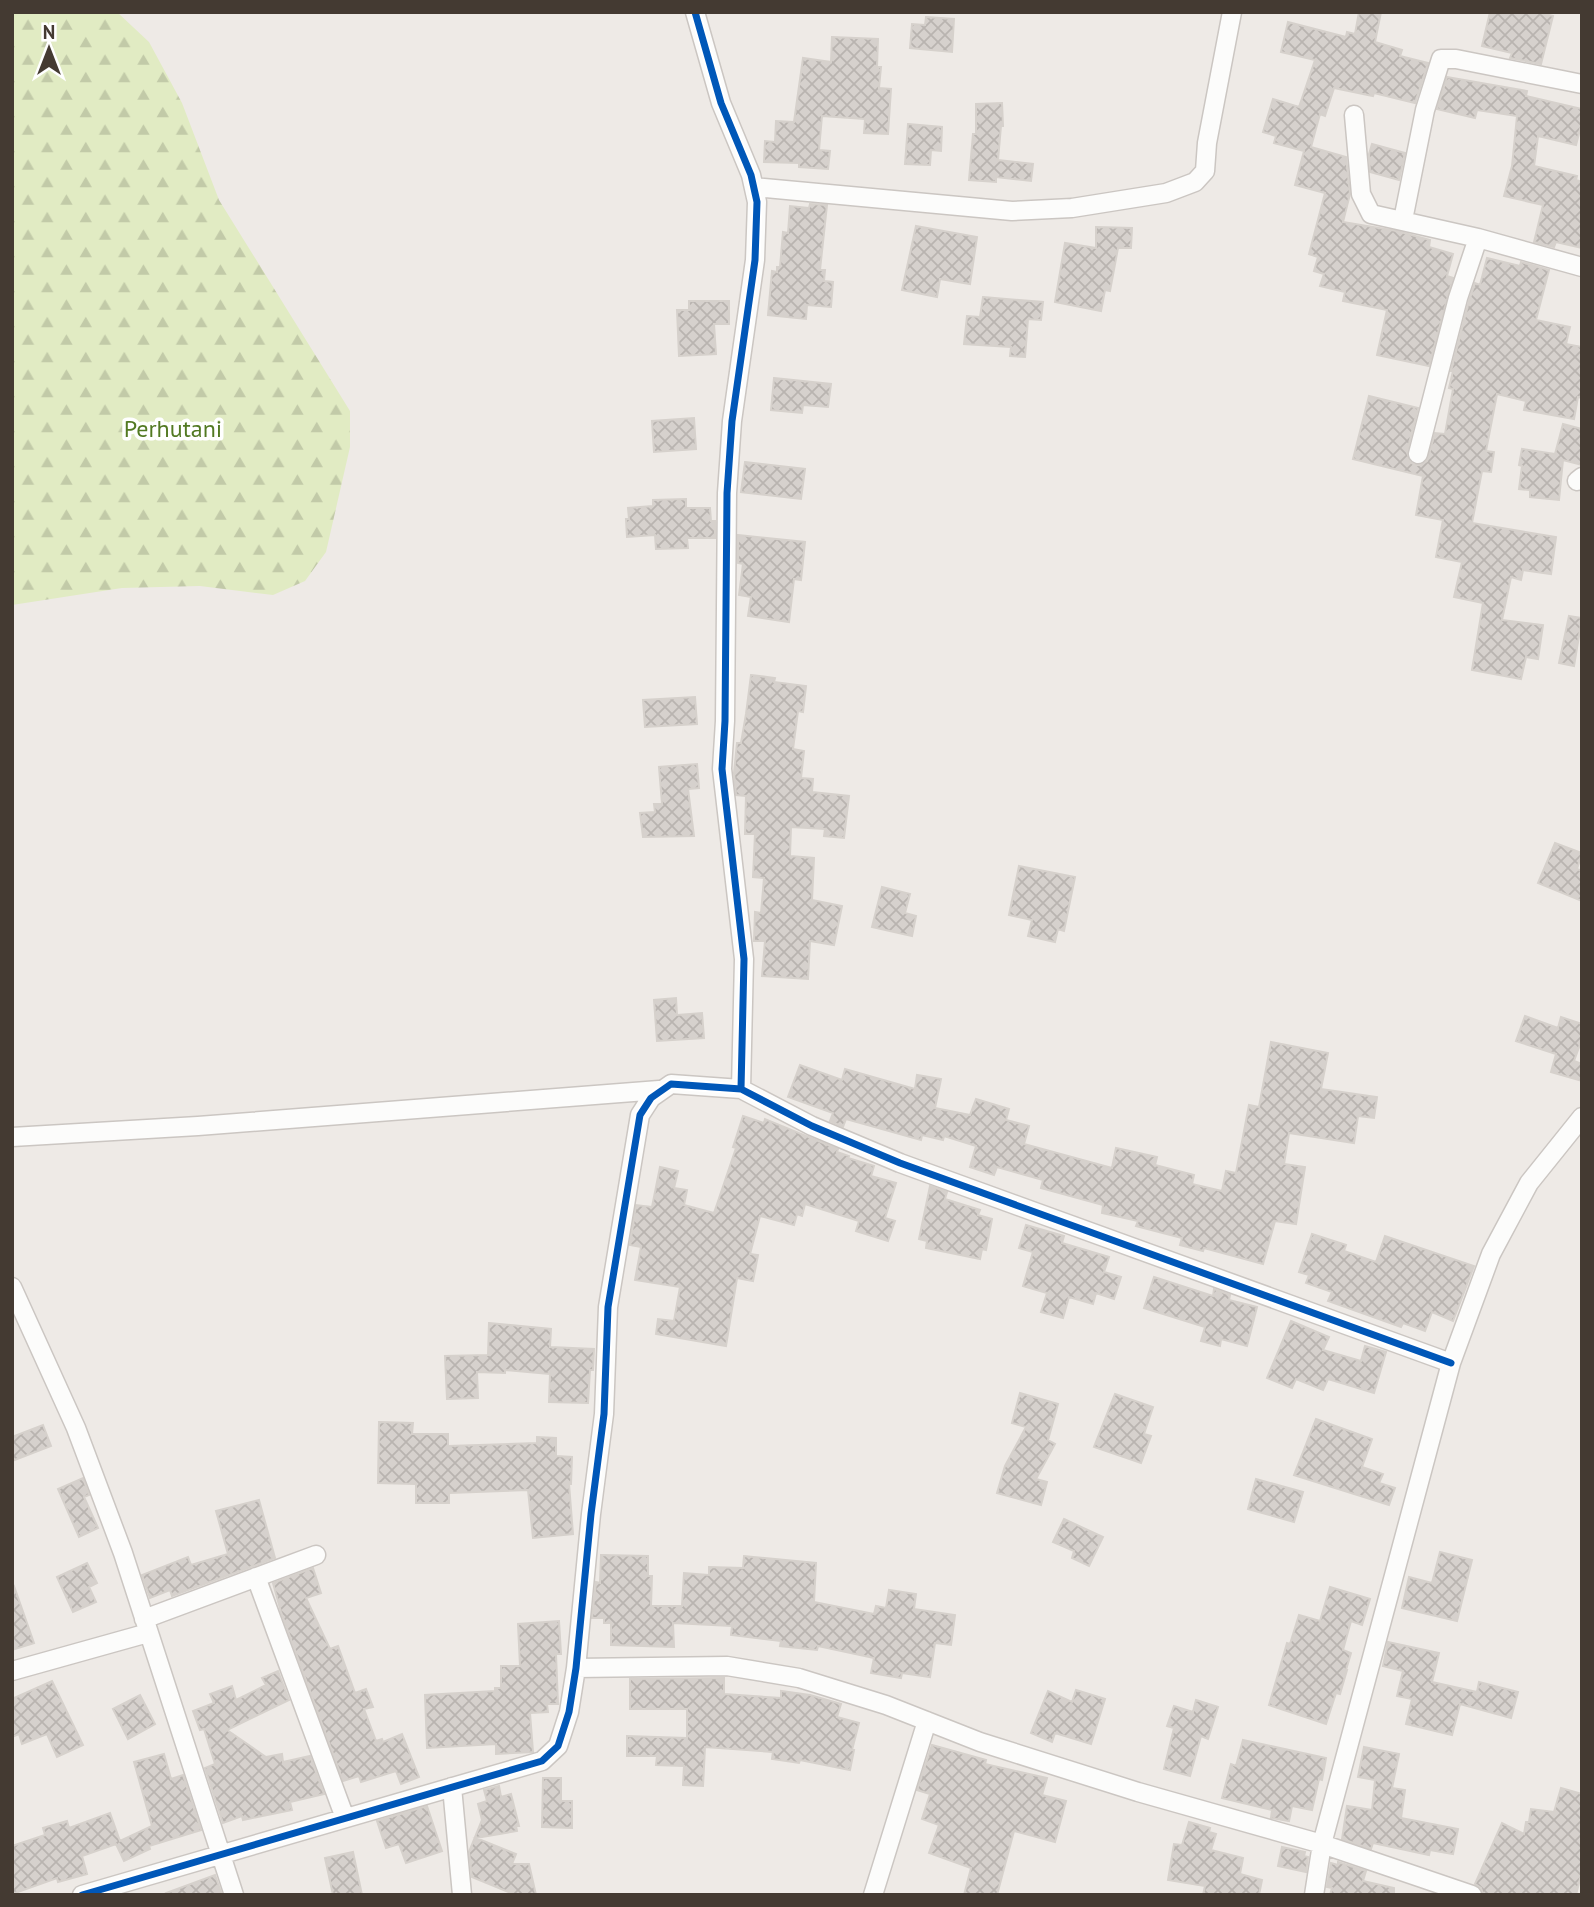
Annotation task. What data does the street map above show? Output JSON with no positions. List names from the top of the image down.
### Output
{
  "parks": ["Perhutani"],
  "north": "top"
}
